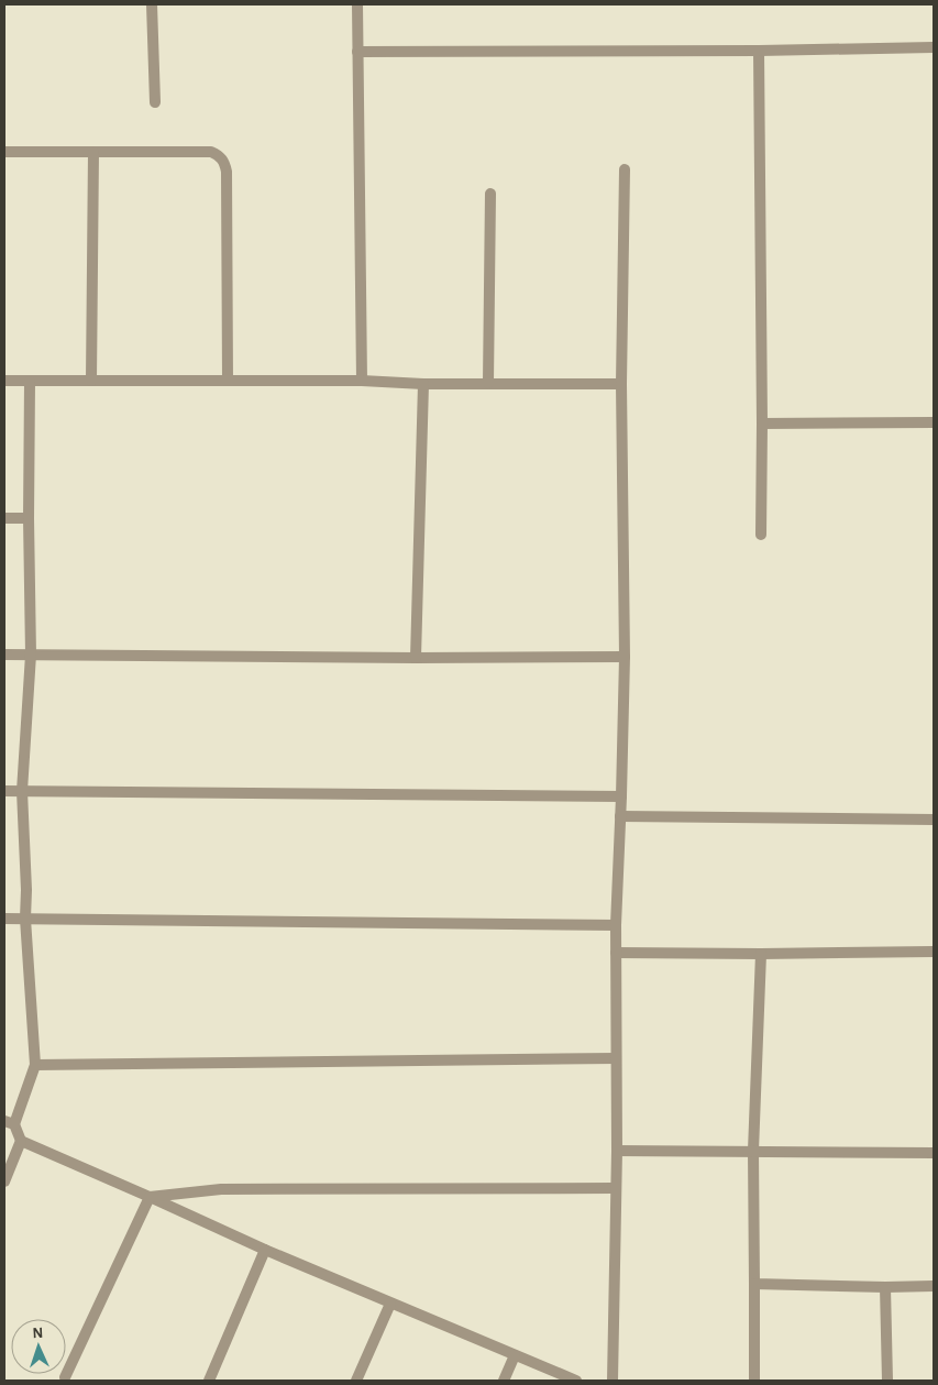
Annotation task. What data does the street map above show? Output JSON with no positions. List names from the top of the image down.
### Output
{
  "north": "top"
}
